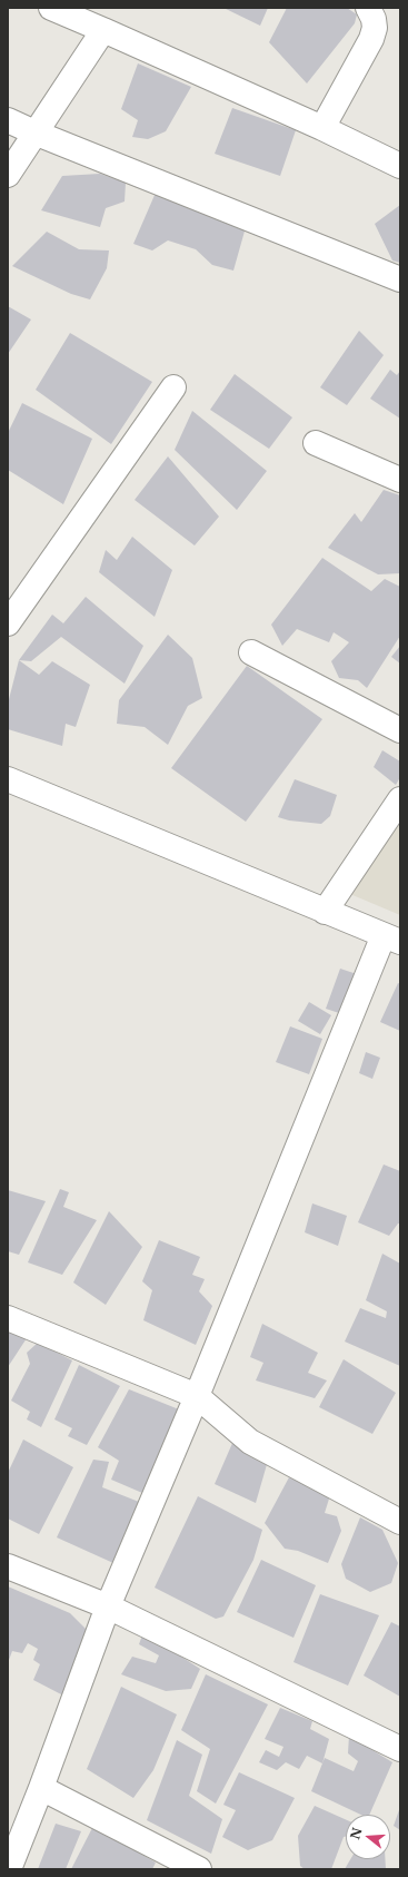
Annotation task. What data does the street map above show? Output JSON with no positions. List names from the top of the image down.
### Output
{
  "north": "left"
}
